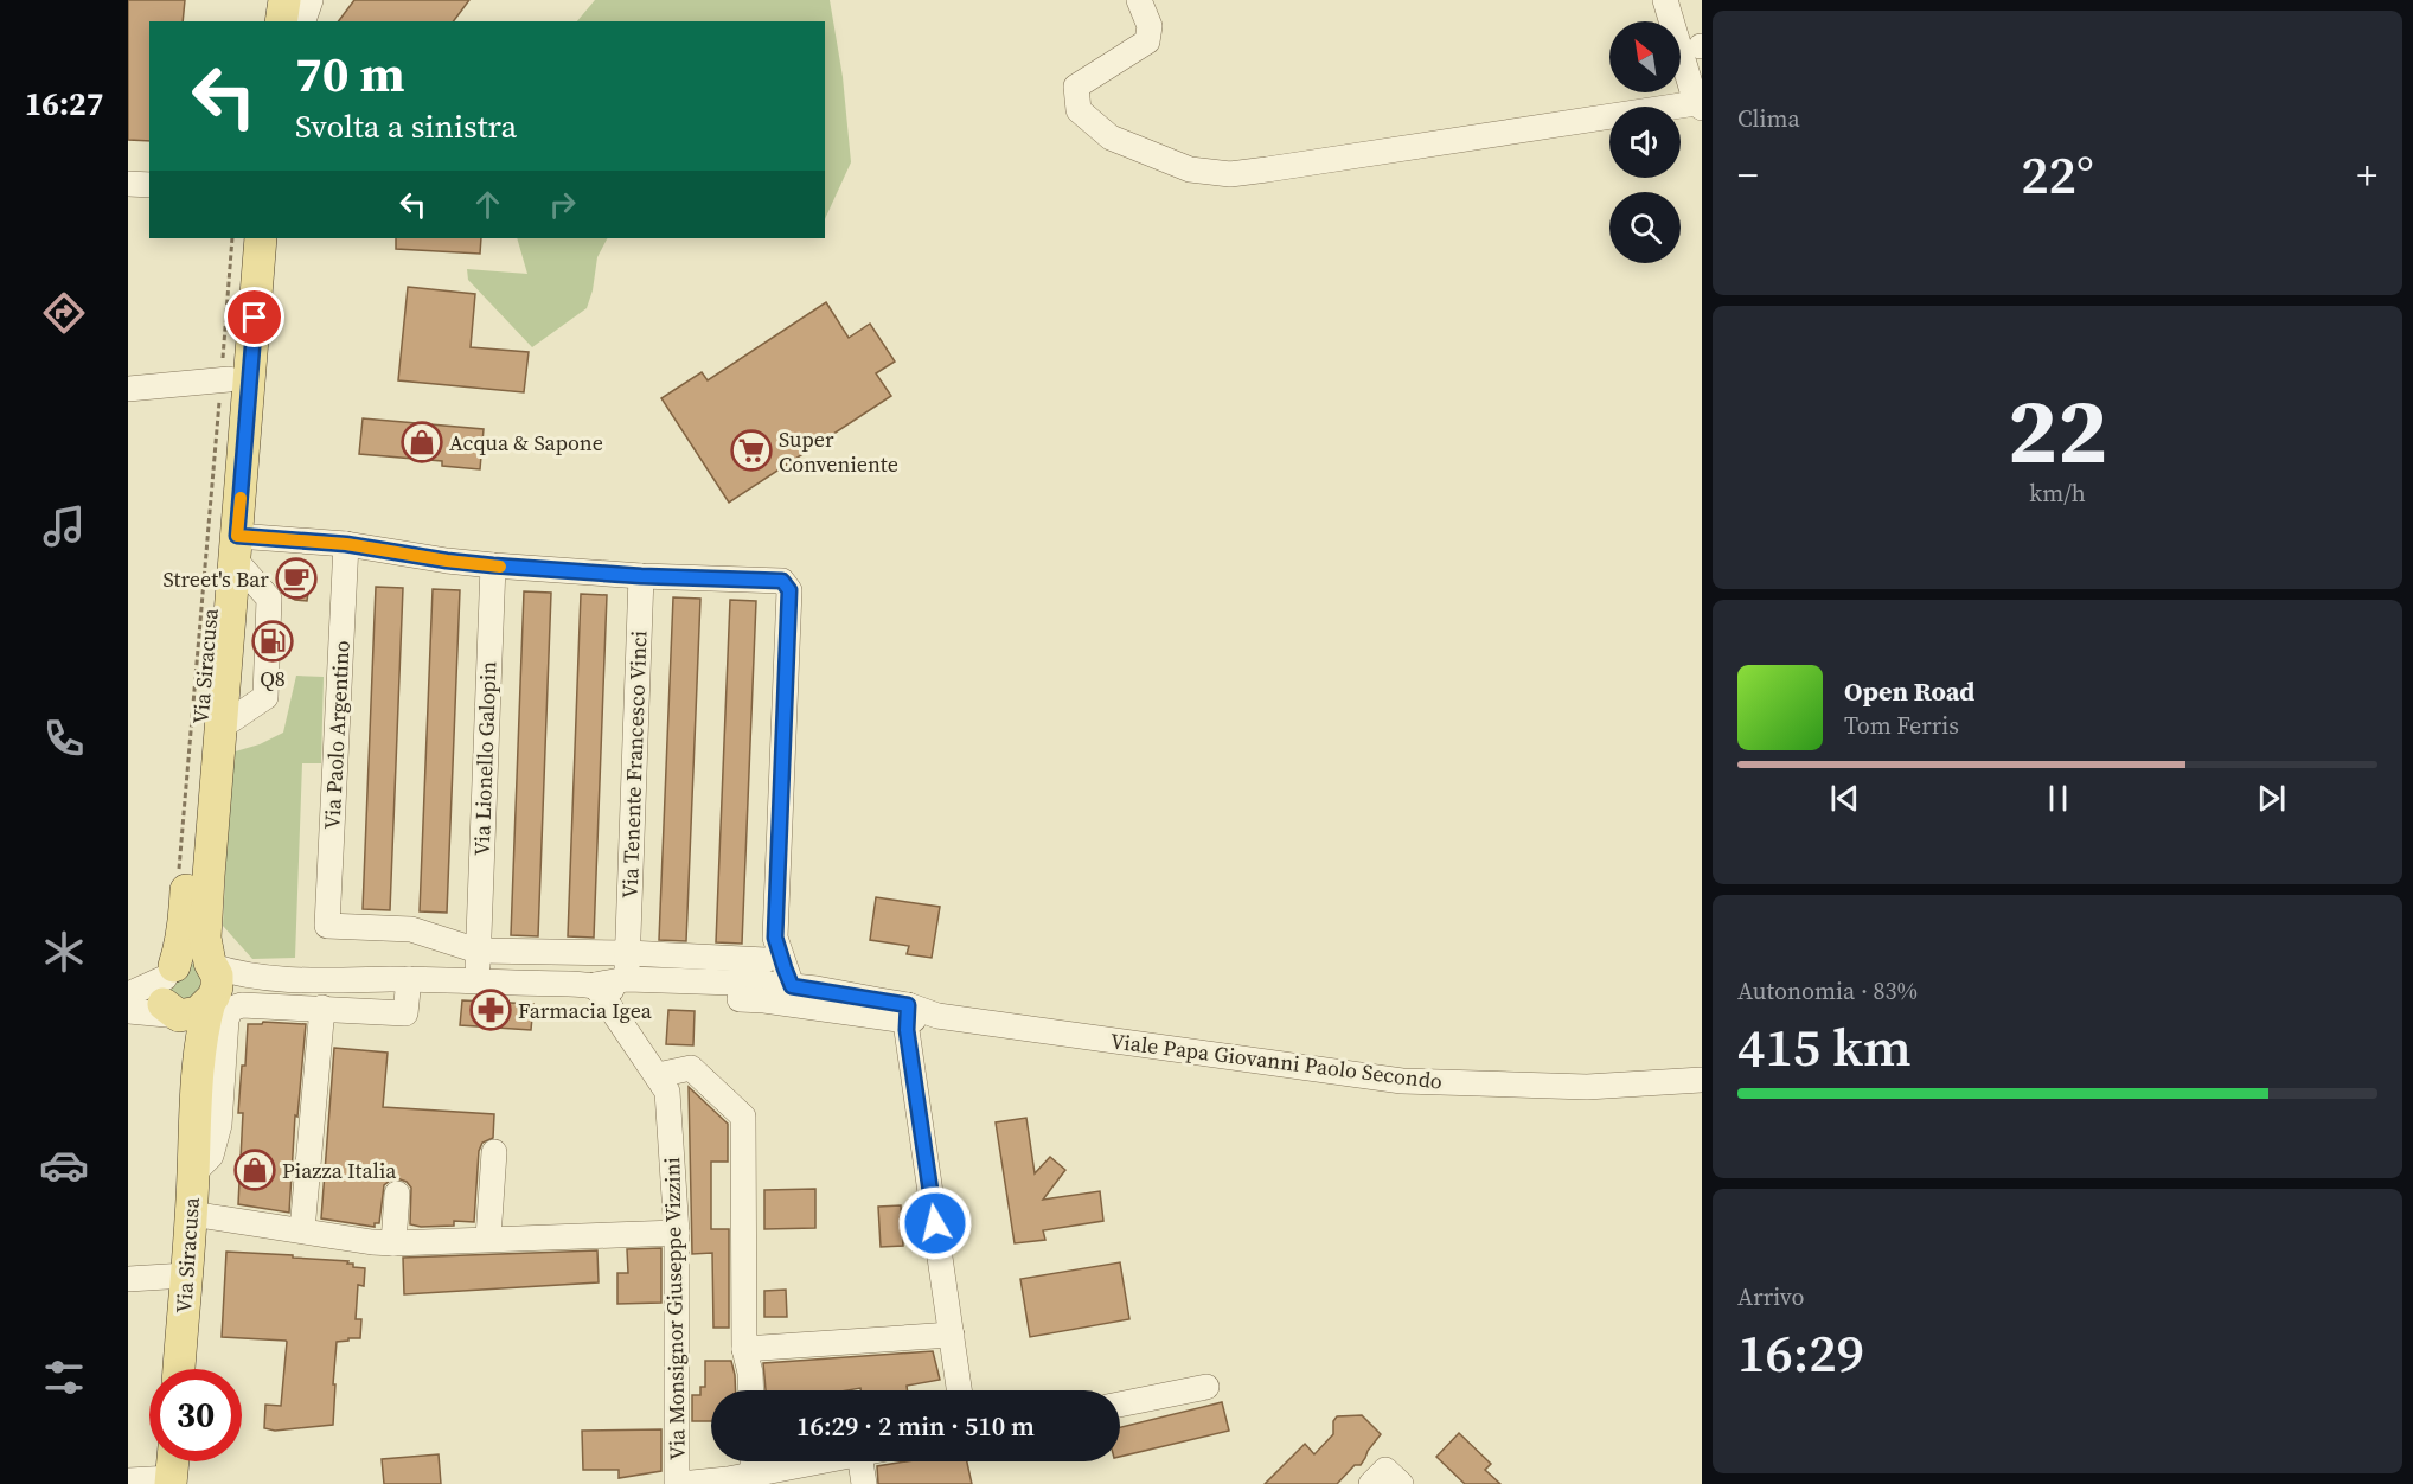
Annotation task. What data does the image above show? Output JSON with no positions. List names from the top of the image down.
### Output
{
  "streets": {
    "main road": ["Via Siracusa"],
    "street": [
      "Via Paolo Argentino",
      "Via Lionello Galopin",
      "Via Tenente Francesco Vinci",
      "Viale Papa Giovanni Paolo Secondo",
      "Via Monsignor Giuseppe Vizzini"
    ]
  },
  "crossings": [
    ["Via Paolo Argentino", "Via Lionello Galopin"]
  ],
  "places": {
    "shop": ["Acqua & Sapone", "Piazza Italia"],
    "supermarket": ["Super Conveniente"],
    "cafe": ["Street's Bar"],
    "fuel station": ["Q8"],
    "pharmacy": ["Farmacia Igea"]
  },
  "north": "top left",
  "page": {
    "tabs": "16:27",
    "tile": [
      "Clima",
      ["22", "km/h"],
      ["Autonomia · 83%", "415 km"],
      ["Arrivo", "16:29"]
    ],
    "turn": ["70 m", "Svolta a sinistra"],
    "heat": ["−", "22°", "+"],
    "song": ["Open Road", "Tom Ferris"],
    "limit": "30",
    "trip": "16:29 · 2 min · 510 m"
  }
}
